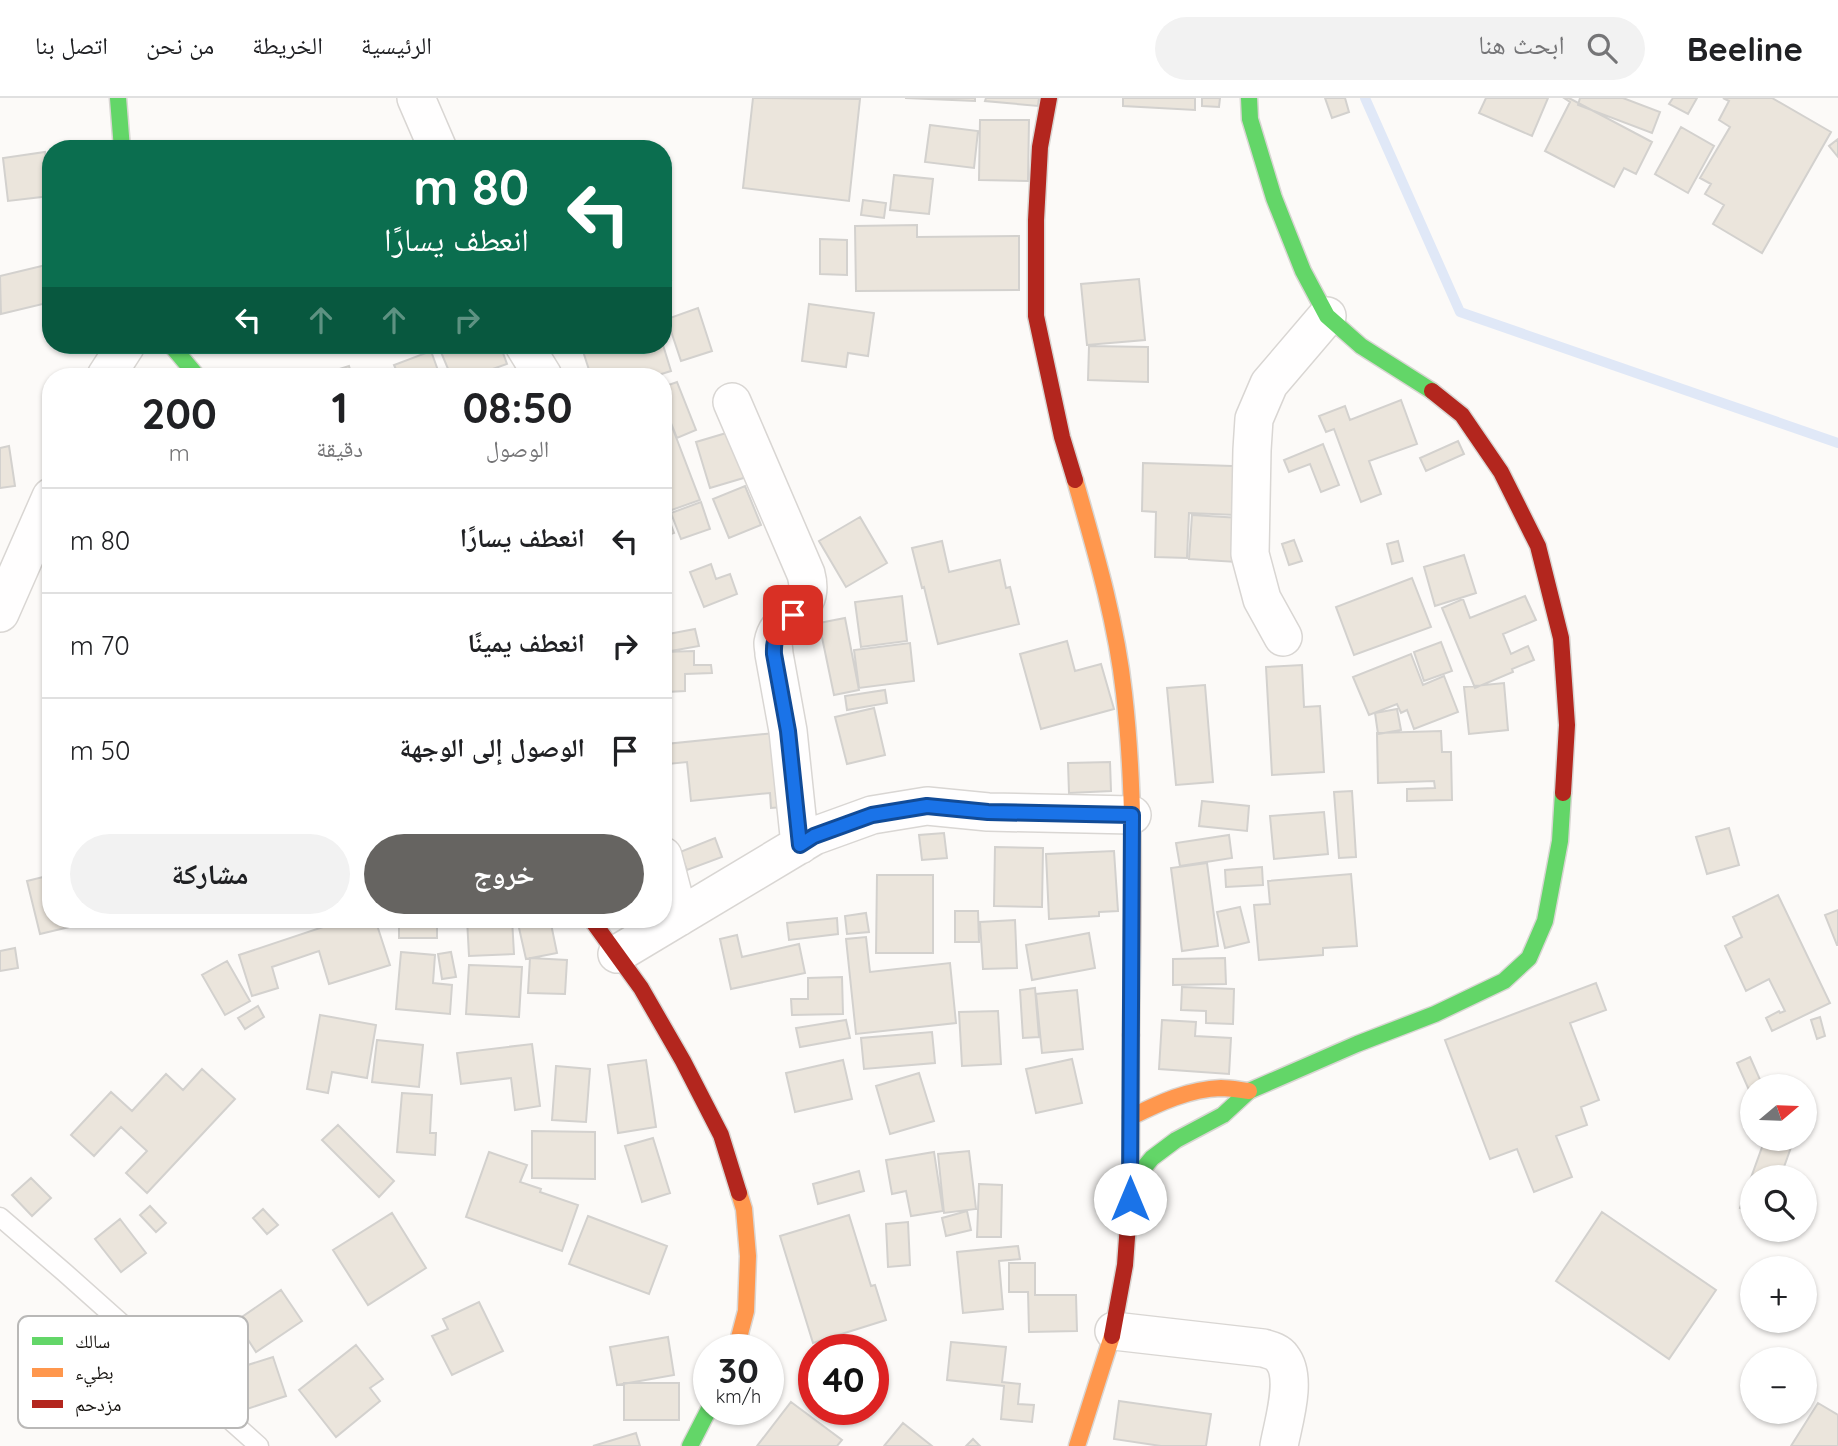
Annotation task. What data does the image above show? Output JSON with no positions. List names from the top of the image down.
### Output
{
  "legend": ["سالك", "بطيء", "مزدحم"],
  "north": "right",
  "page": {
    "header": "Beeline",
    "search": "ابحث هنا",
    "nav": [
      "الرئيسية",
      "الخريطة",
      "من نحن",
      "اتصل بنا"
    ],
    "turn": ["80 m", "انعطف يسارًا"],
    "eta": [
      "08:50",
      "الوصول",
      "1",
      "دقيقة",
      "200",
      "m"
    ],
    "list": [
      {
        "name": "انعطف يسارًا",
        "value": "80 m"
      },
      {
        "name": "انعطف يمينًا",
        "value": "70 m"
      },
      {
        "name": "الوصول إلى الوجهة",
        "value": "50 m"
      }
    ],
    "buttons": ["خروج", "مشاركة"],
    "map_buttons": ["+", "−"],
    "speed": "30 km/h",
    "limit": "40"
  }
}
